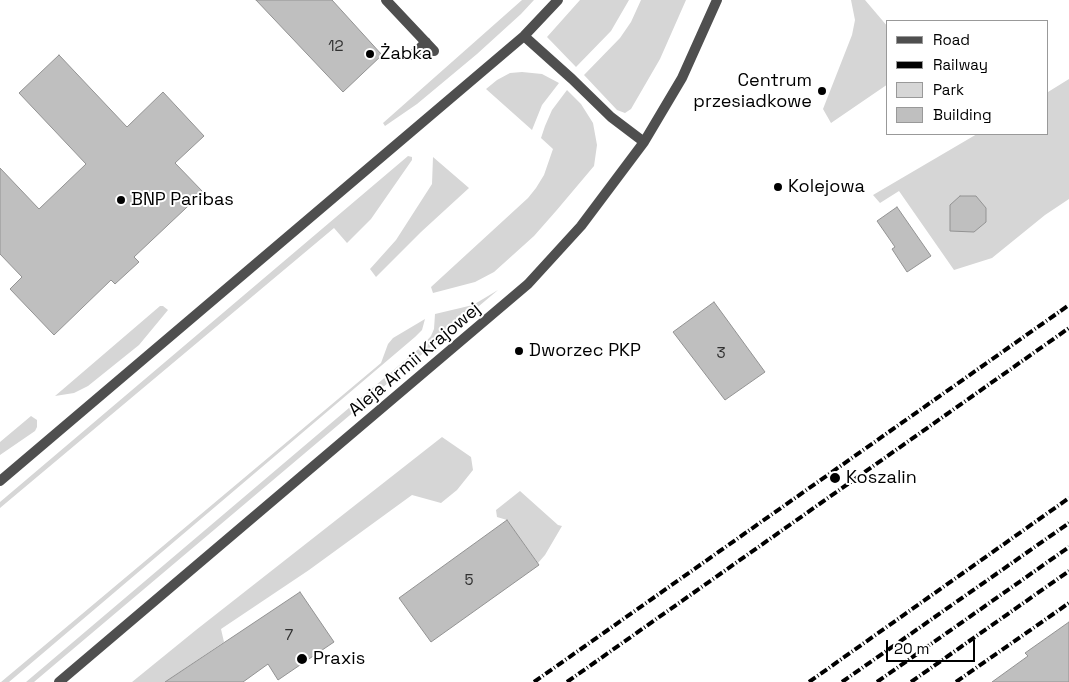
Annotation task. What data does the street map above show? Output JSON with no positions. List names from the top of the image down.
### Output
{
  "streets": {
    "street": ["Aleja Armii Krajowej"]
  },
  "places": [
    "Żabka",
    "Centrum przesiadkowe",
    "Kolejowa",
    "BNP Paribas",
    "Dworzec PKP",
    "Koszalin",
    "Praxis"
  ],
  "house_numbers": [
    "12",
    "3",
    "5",
    "7"
  ],
  "legend": [
    "Road",
    "Railway",
    "Park",
    "Building"
  ],
  "scale_bar": "20 m"
}
